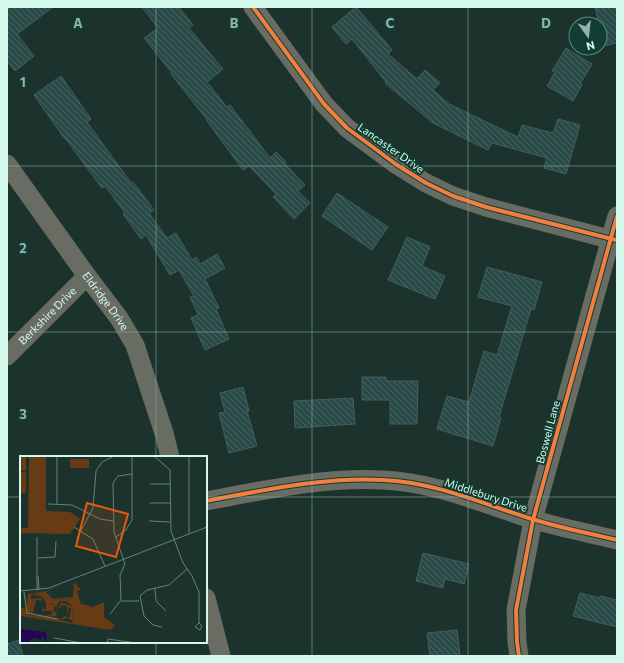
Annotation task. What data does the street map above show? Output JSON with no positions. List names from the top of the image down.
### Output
{
  "streets": {
    "street": [
      "Lancaster Drive",
      "Eldridge Drive",
      "Berkshire Drive",
      "Boswell Lane",
      "Middlebury Drive"
    ]
  },
  "crossings": [
    ["Lancaster Drive", "Boswell Lane"],
    ["Eldridge Drive", "Berkshire Drive"],
    ["Boswell Lane", "Middlebury Drive"]
  ],
  "north": "bottom",
  "grid": {
    "columns": [
      "A",
      "B",
      "C",
      "D"
    ],
    "rows": ["1", "2", "3"]
  }
}
